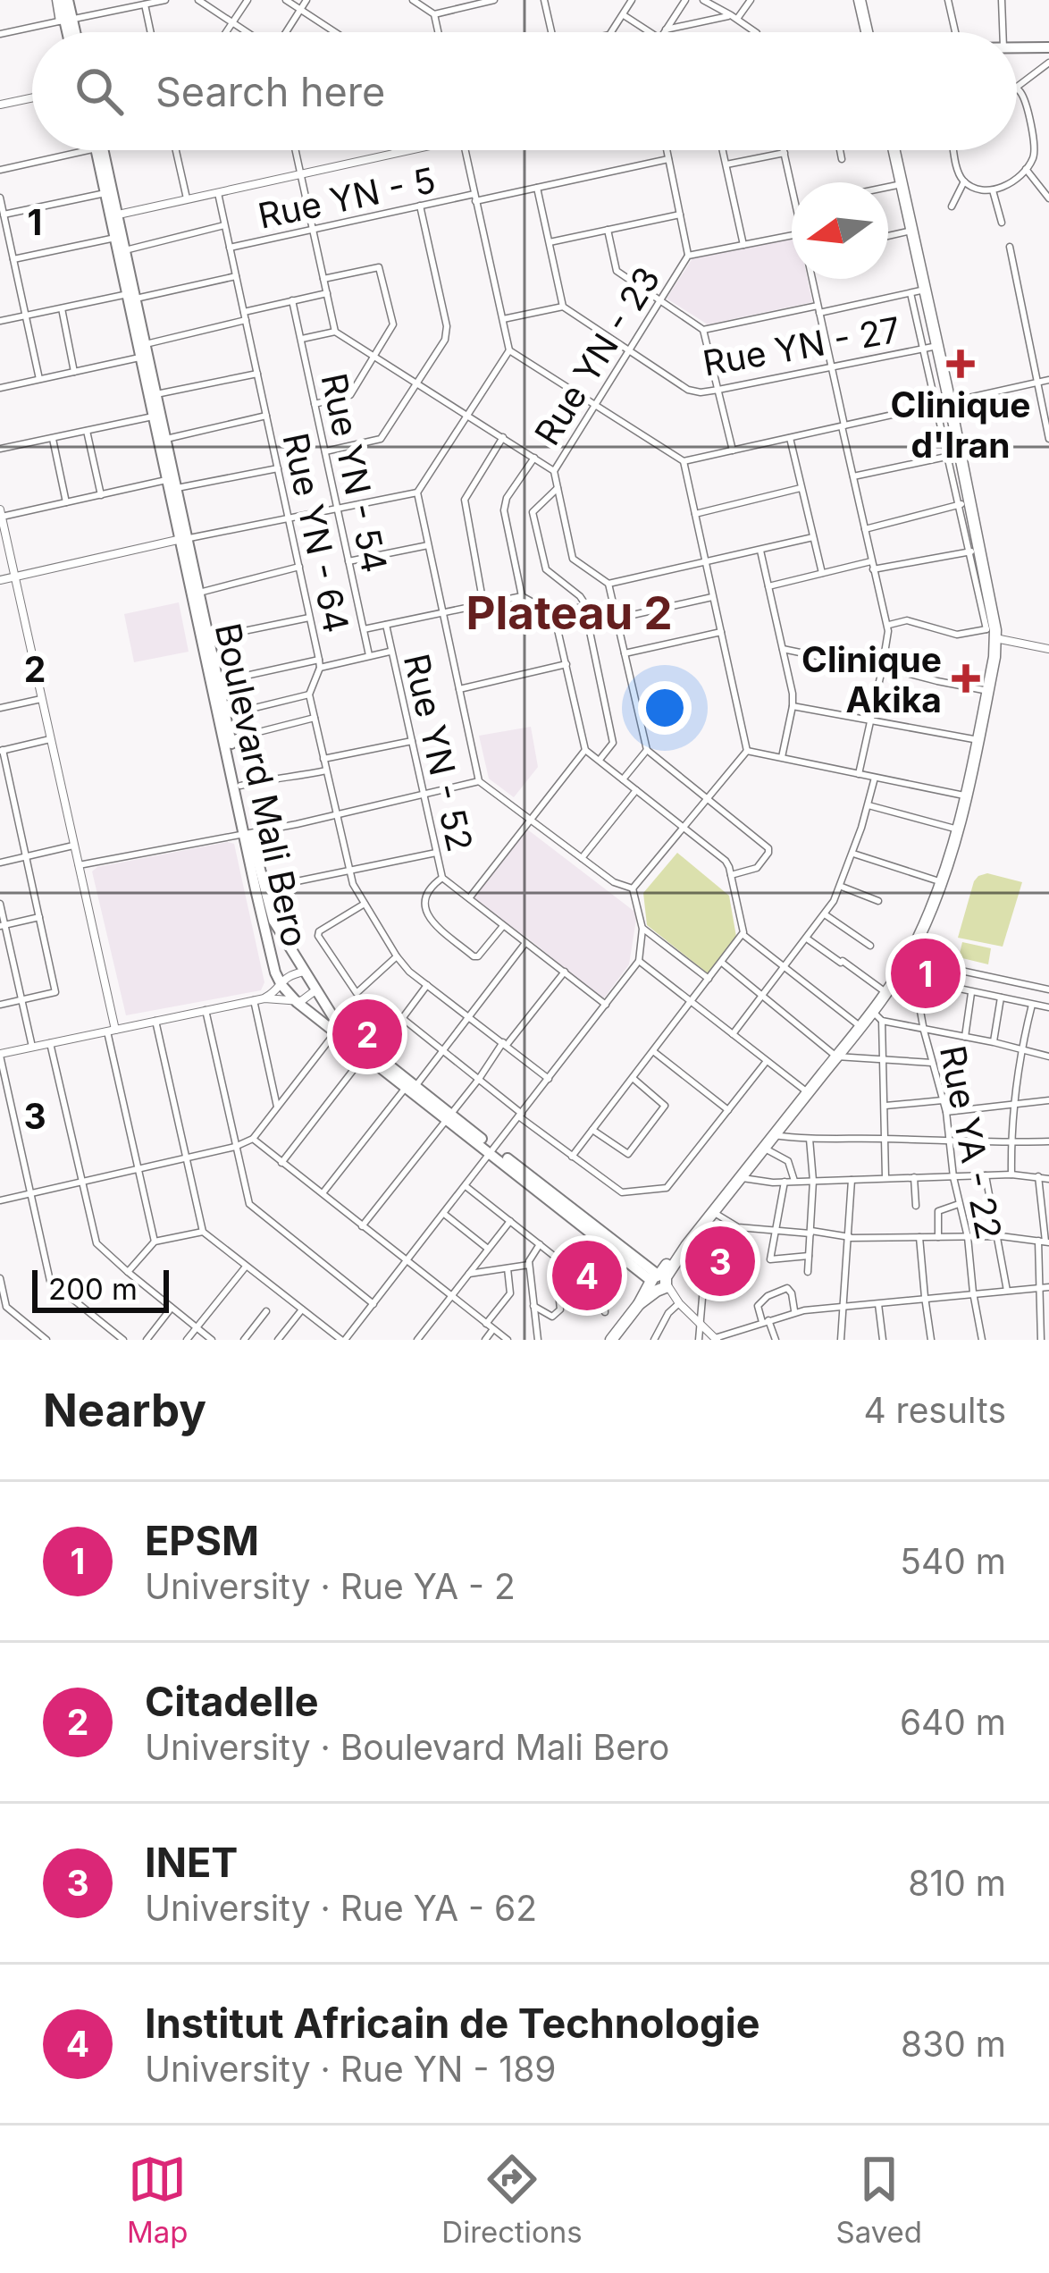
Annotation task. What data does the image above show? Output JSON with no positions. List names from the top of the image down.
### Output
{
  "streets": {
    "main road": ["Boulevard Mali Bero"],
    "street": [
      "Rue YN - 5",
      "Rue YN - 27",
      "Rue YN - 23",
      "Rue YN - 54",
      "Rue YN - 64",
      "Rue YN - 52",
      "Rue YA - 22"
    ]
  },
  "crossings": [
    ["Rue YN - 5", "Rue YN - 64"],
    ["Rue YN - 27", "Rue YN - 23"]
  ],
  "districts": ["Plateau 2"],
  "places": {
    "health": ["Clinique d'Iran", "Clinique Akika"]
  },
  "scale_bar": "200 m",
  "north": "left",
  "page": {
    "search": "Search here",
    "pins": [
      "1",
      "2",
      "3",
      "4"
    ],
    "scale": "200 m",
    "heading": ["Nearby", "4 results"],
    "list": [
      {
        "mark": "1",
        "name": "EPSM",
        "note": "University · Rue YA - 2",
        "value": "540 m"
      },
      {
        "mark": "2",
        "name": "Citadelle",
        "note": "University · Boulevard Mali Bero",
        "value": "640 m"
      },
      {
        "mark": "3",
        "name": "INET",
        "note": "University · Rue YA - 62",
        "value": "810 m"
      },
      {
        "mark": "4",
        "name": "Institut Africain de Technologie",
        "note": "University · Rue YN - 189",
        "value": "830 m"
      }
    ],
    "nav": ["Map", "Directions", "Saved"]
  },
  "grid": {
    "rows": ["1", "2", "3"]
  }
}
